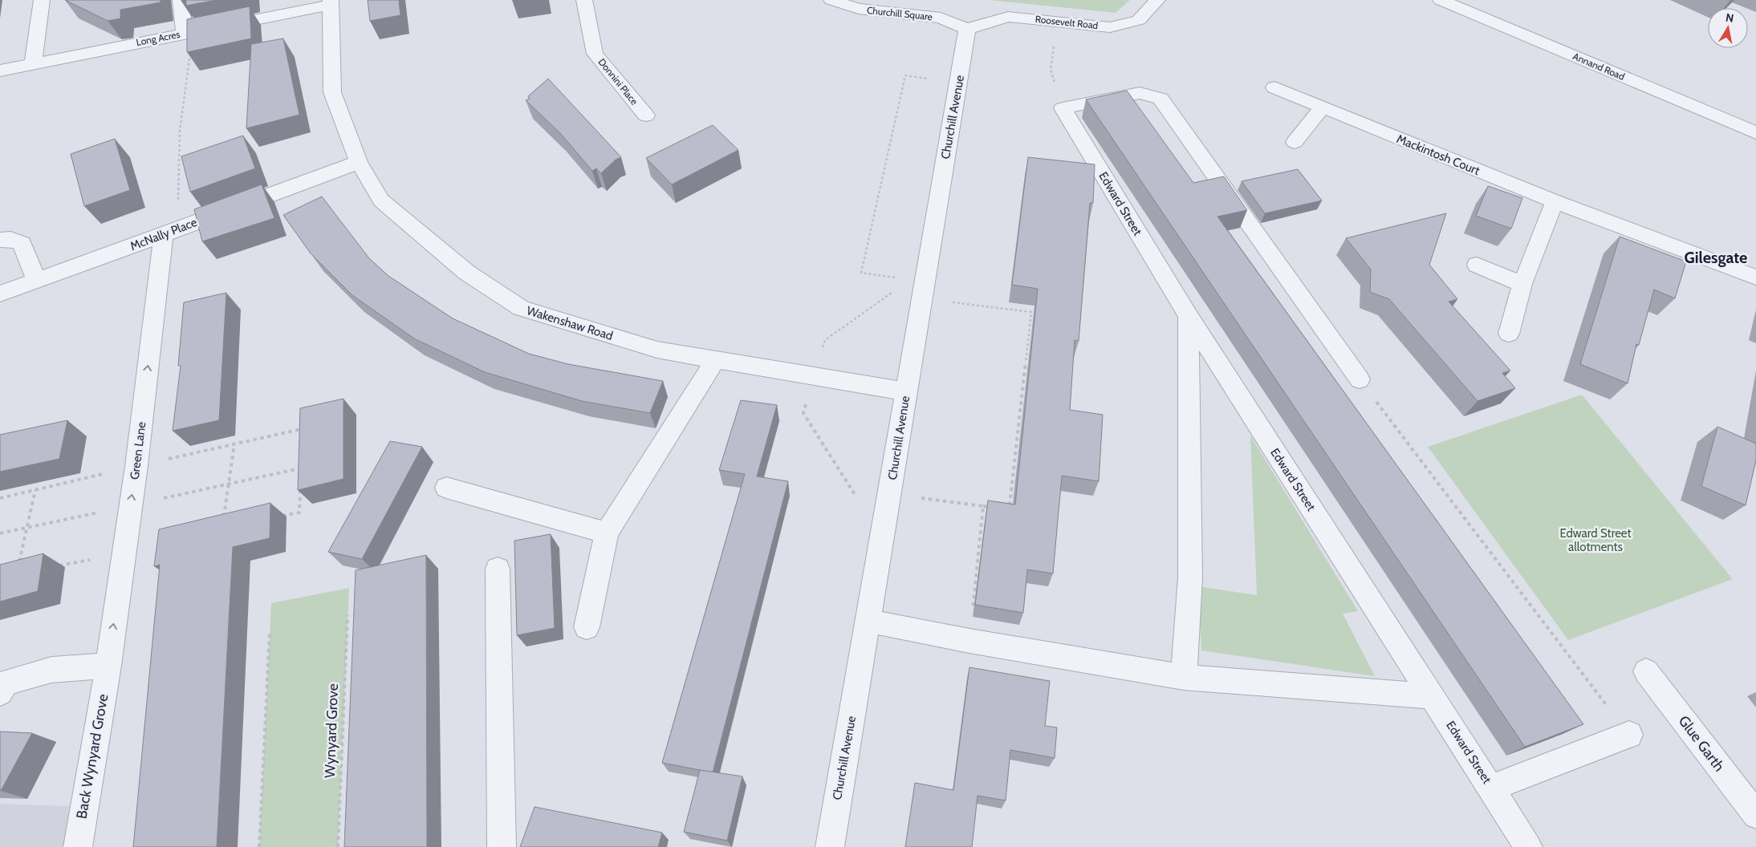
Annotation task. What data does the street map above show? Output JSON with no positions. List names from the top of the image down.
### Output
{
  "streets": {
    "street": [
      "Churchill Square",
      "Roosevelt Road",
      "Long Acres",
      "Annand Road",
      "Donnini Place",
      "Churchill Avenue",
      "Mackintosh Court",
      "Edward Street",
      "McNally Place",
      "Wakenshaw Road",
      "Green Lane",
      "Glue Garth",
      "Back Wynyard Grove"
    ],
    "path": ["Wynyard Grove"]
  },
  "crossings": [
    ["Churchill Square", "Roosevelt Road"],
    ["Churchill Square", "Churchill Avenue"],
    ["Roosevelt Road", "Churchill Avenue"],
    ["Long Acres", "Wakenshaw Road"],
    ["Churchill Avenue", "Wakenshaw Road"],
    ["McNally Place", "Wakenshaw Road"],
    ["McNally Place", "Green Lane"],
    ["Green Lane", "Back Wynyard Grove"]
  ],
  "one_way": ["Green Lane"],
  "districts": ["Gilesgate"],
  "parks": ["Edward Street allotments"],
  "north": "top"
}
